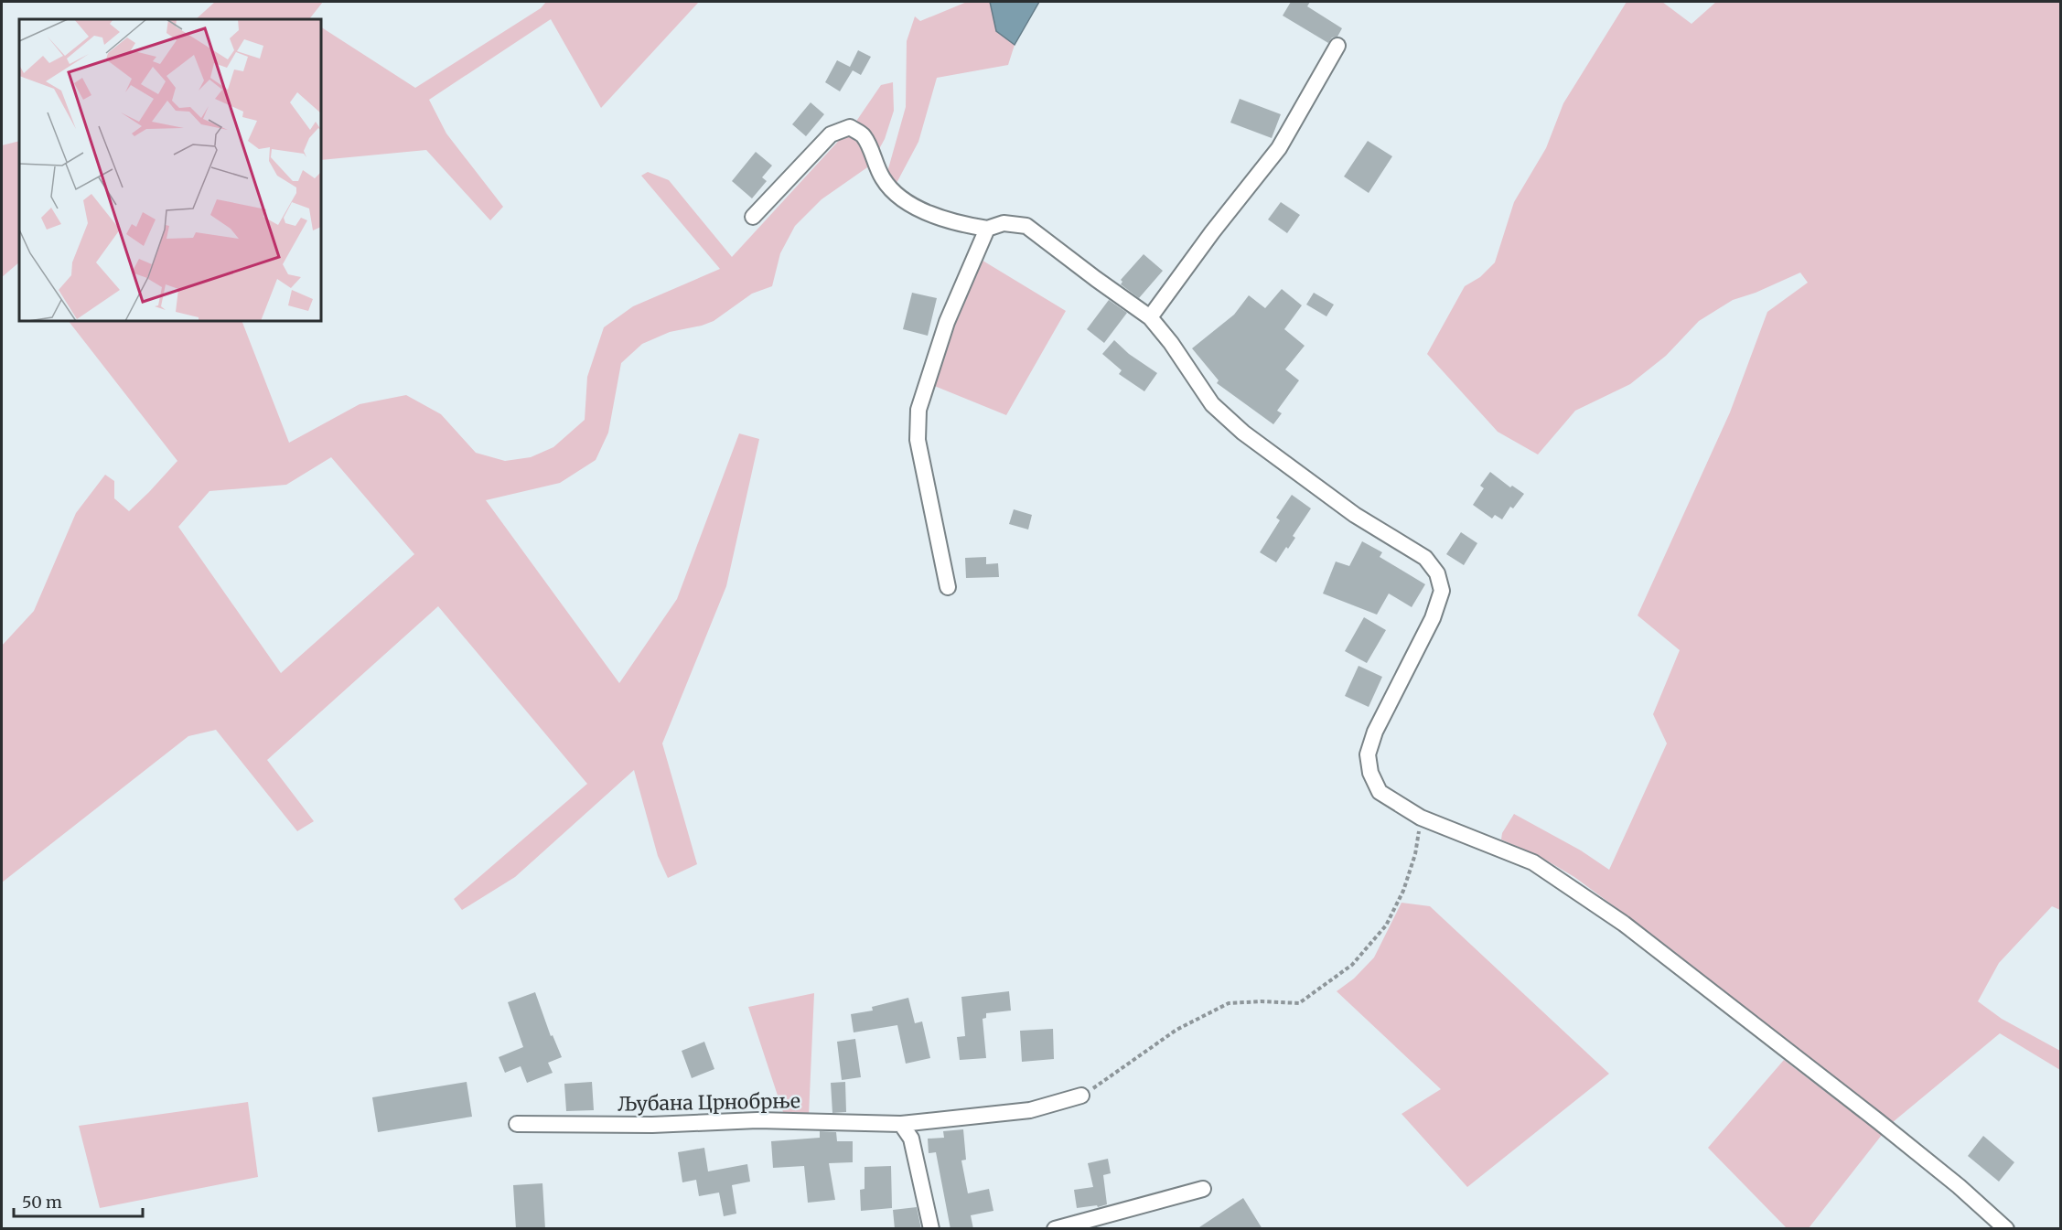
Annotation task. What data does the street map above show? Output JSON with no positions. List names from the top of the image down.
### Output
{
  "streets": {
    "street": ["Љубана Црнобрње"]
  },
  "scale_bar": "50 m"
}
